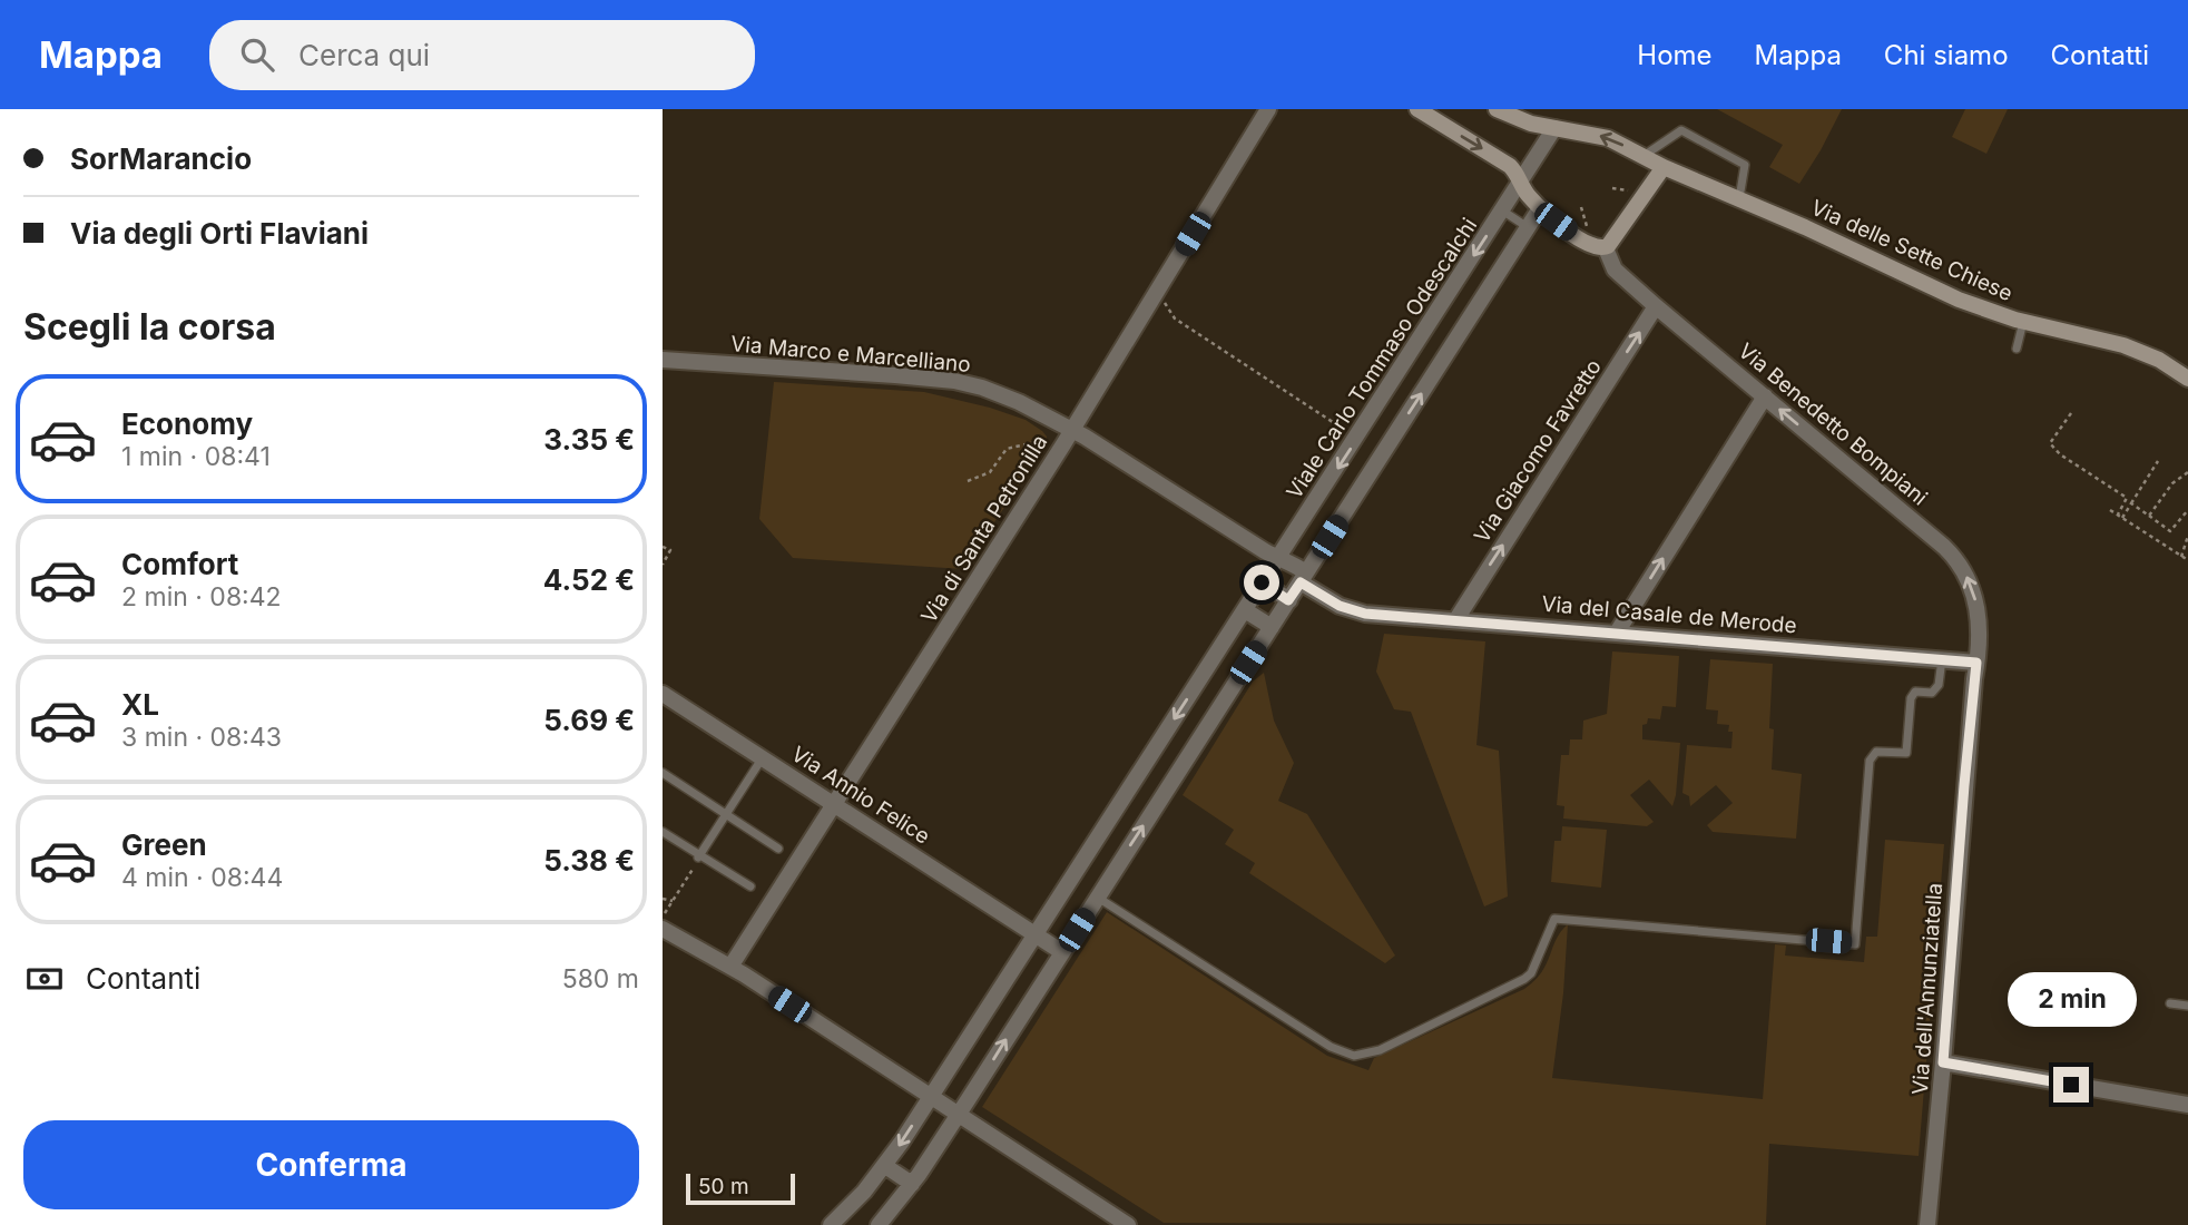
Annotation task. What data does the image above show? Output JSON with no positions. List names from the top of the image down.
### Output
{
  "streets": {
    "main road": ["Via delle Sette Chiese"],
    "street": [
      "Via Marco e Marcelliano",
      "Viale Carlo Tommaso Odescalchi",
      "Via Benedetto Bompiani",
      "Via Giacomo Favretto",
      "Via di Santa Petronilla",
      "Via del Casale de Merode",
      "Via Annio Felice",
      "Via dell'Annunziatella"
    ]
  },
  "crossings": [
    ["Via delle Sette Chiese", "Viale Carlo Tommaso Odescalchi"],
    ["Via Marco e Marcelliano", "Viale Carlo Tommaso Odescalchi"],
    ["Via Marco e Marcelliano", "Via di Santa Petronilla"],
    ["Via Marco e Marcelliano", "Via del Casale de Merode"],
    ["Viale Carlo Tommaso Odescalchi", "Via Annio Felice"],
    ["Via Benedetto Bompiani", "Via Giacomo Favretto"],
    ["Via Benedetto Bompiani", "Via del Casale de Merode"],
    ["Via Benedetto Bompiani", "Via dell'Annunziatella"],
    ["Via Giacomo Favretto", "Via del Casale de Merode"],
    ["Via di Santa Petronilla", "Via Annio Felice"],
    ["Via del Casale de Merode", "Via dell'Annunziatella"]
  ],
  "one_way": ["Via Benedetto Bompiani", "Via Giacomo Favretto"],
  "scale_bar": "50 m",
  "page": {
    "header": "Mappa",
    "search": "Cerca qui",
    "nav": [
      "Home",
      "Mappa",
      "Chi siamo",
      "Contatti"
    ],
    "banner": ["SorMarancio", "Via degli Orti Flaviani"],
    "heading": "Scegli la corsa",
    "list": [
      {
        "name": "Economy",
        "note": "1 min · 08:41",
        "value": "3.35 €"
      },
      {
        "name": "Comfort",
        "note": "2 min · 08:42",
        "value": "4.52 €"
      },
      {
        "name": "XL",
        "note": "3 min · 08:43",
        "value": "5.69 €"
      },
      {
        "name": "Green",
        "note": "4 min · 08:44",
        "value": "5.38 €"
      }
    ],
    "pay": ["Contanti", "580 m"],
    "bubble": "2 min",
    "buttons": "Conferma",
    "scale": "50 m"
  }
}
